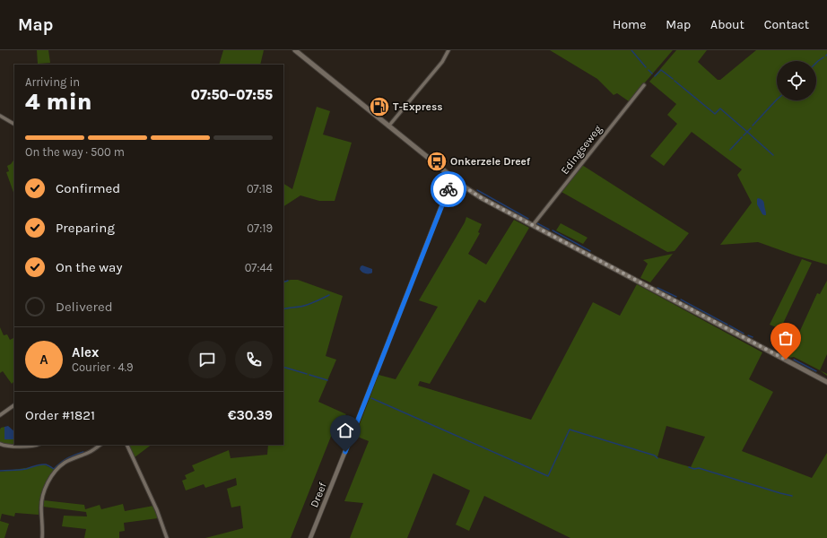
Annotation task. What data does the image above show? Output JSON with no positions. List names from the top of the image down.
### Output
{
  "streets": {
    "street": ["Edingseweg", "Dreef"]
  },
  "places": {
    "fuel station": ["T-Express"],
    "bus stop": ["Onkerzele Dreef"]
  },
  "page": {
    "header": "Map",
    "nav": [
      "Home",
      "Map",
      "About",
      "Contact"
    ],
    "heading": ["4 min", "Arriving in", "07:50–07:55"],
    "panel": [
      "Alex",
      "Courier · 4.9",
      "Order #1821",
      "€30.39"
    ],
    "bar": "On the way · 500 m",
    "list": [
      ["Confirmed", "07:18"],
      ["Preparing", "07:19"],
      ["On the way", "07:44"],
      "Delivered"
    ],
    "round": "A"
  }
}
